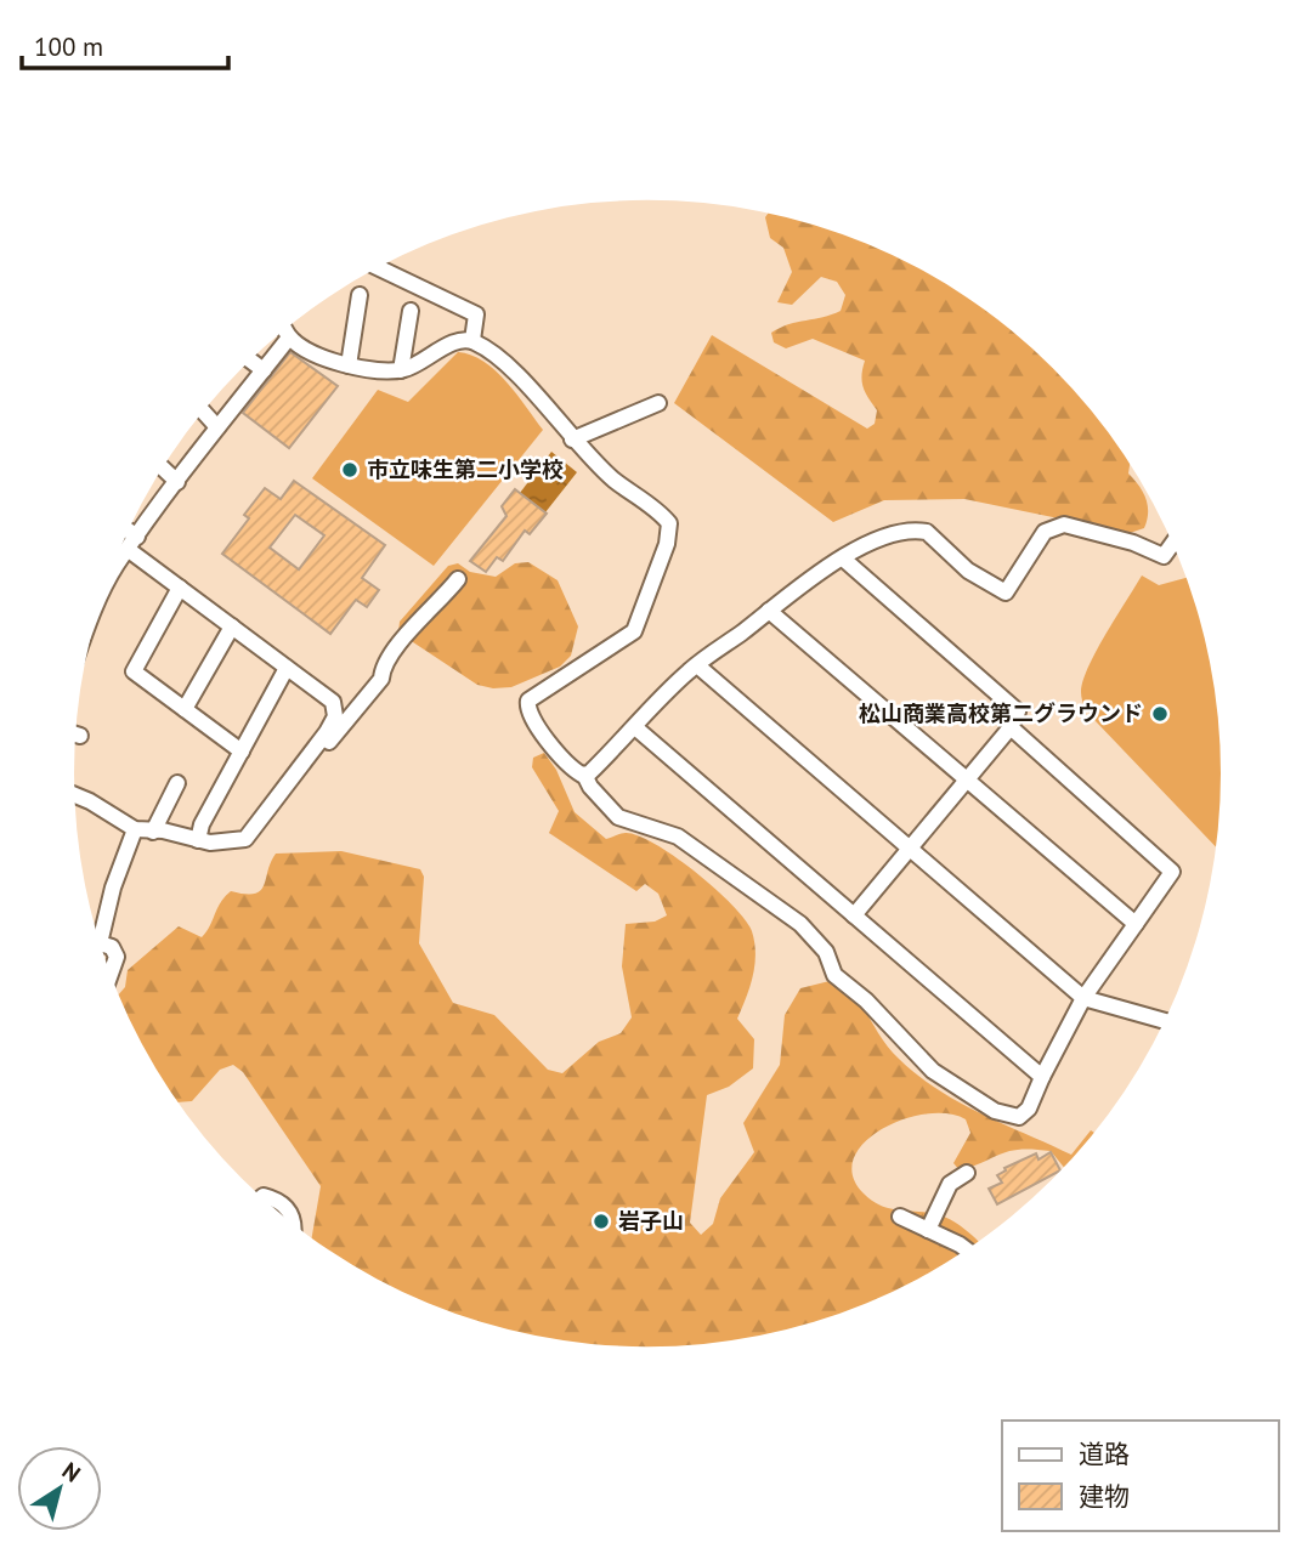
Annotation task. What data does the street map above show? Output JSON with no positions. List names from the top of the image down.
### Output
{
  "places": ["市立味生第二小学校", "松山商業高校第二グラウンド", "岩子山"],
  "legend": ["道路", "建物"],
  "scale_bar": "100 m",
  "north": "top right"
}
